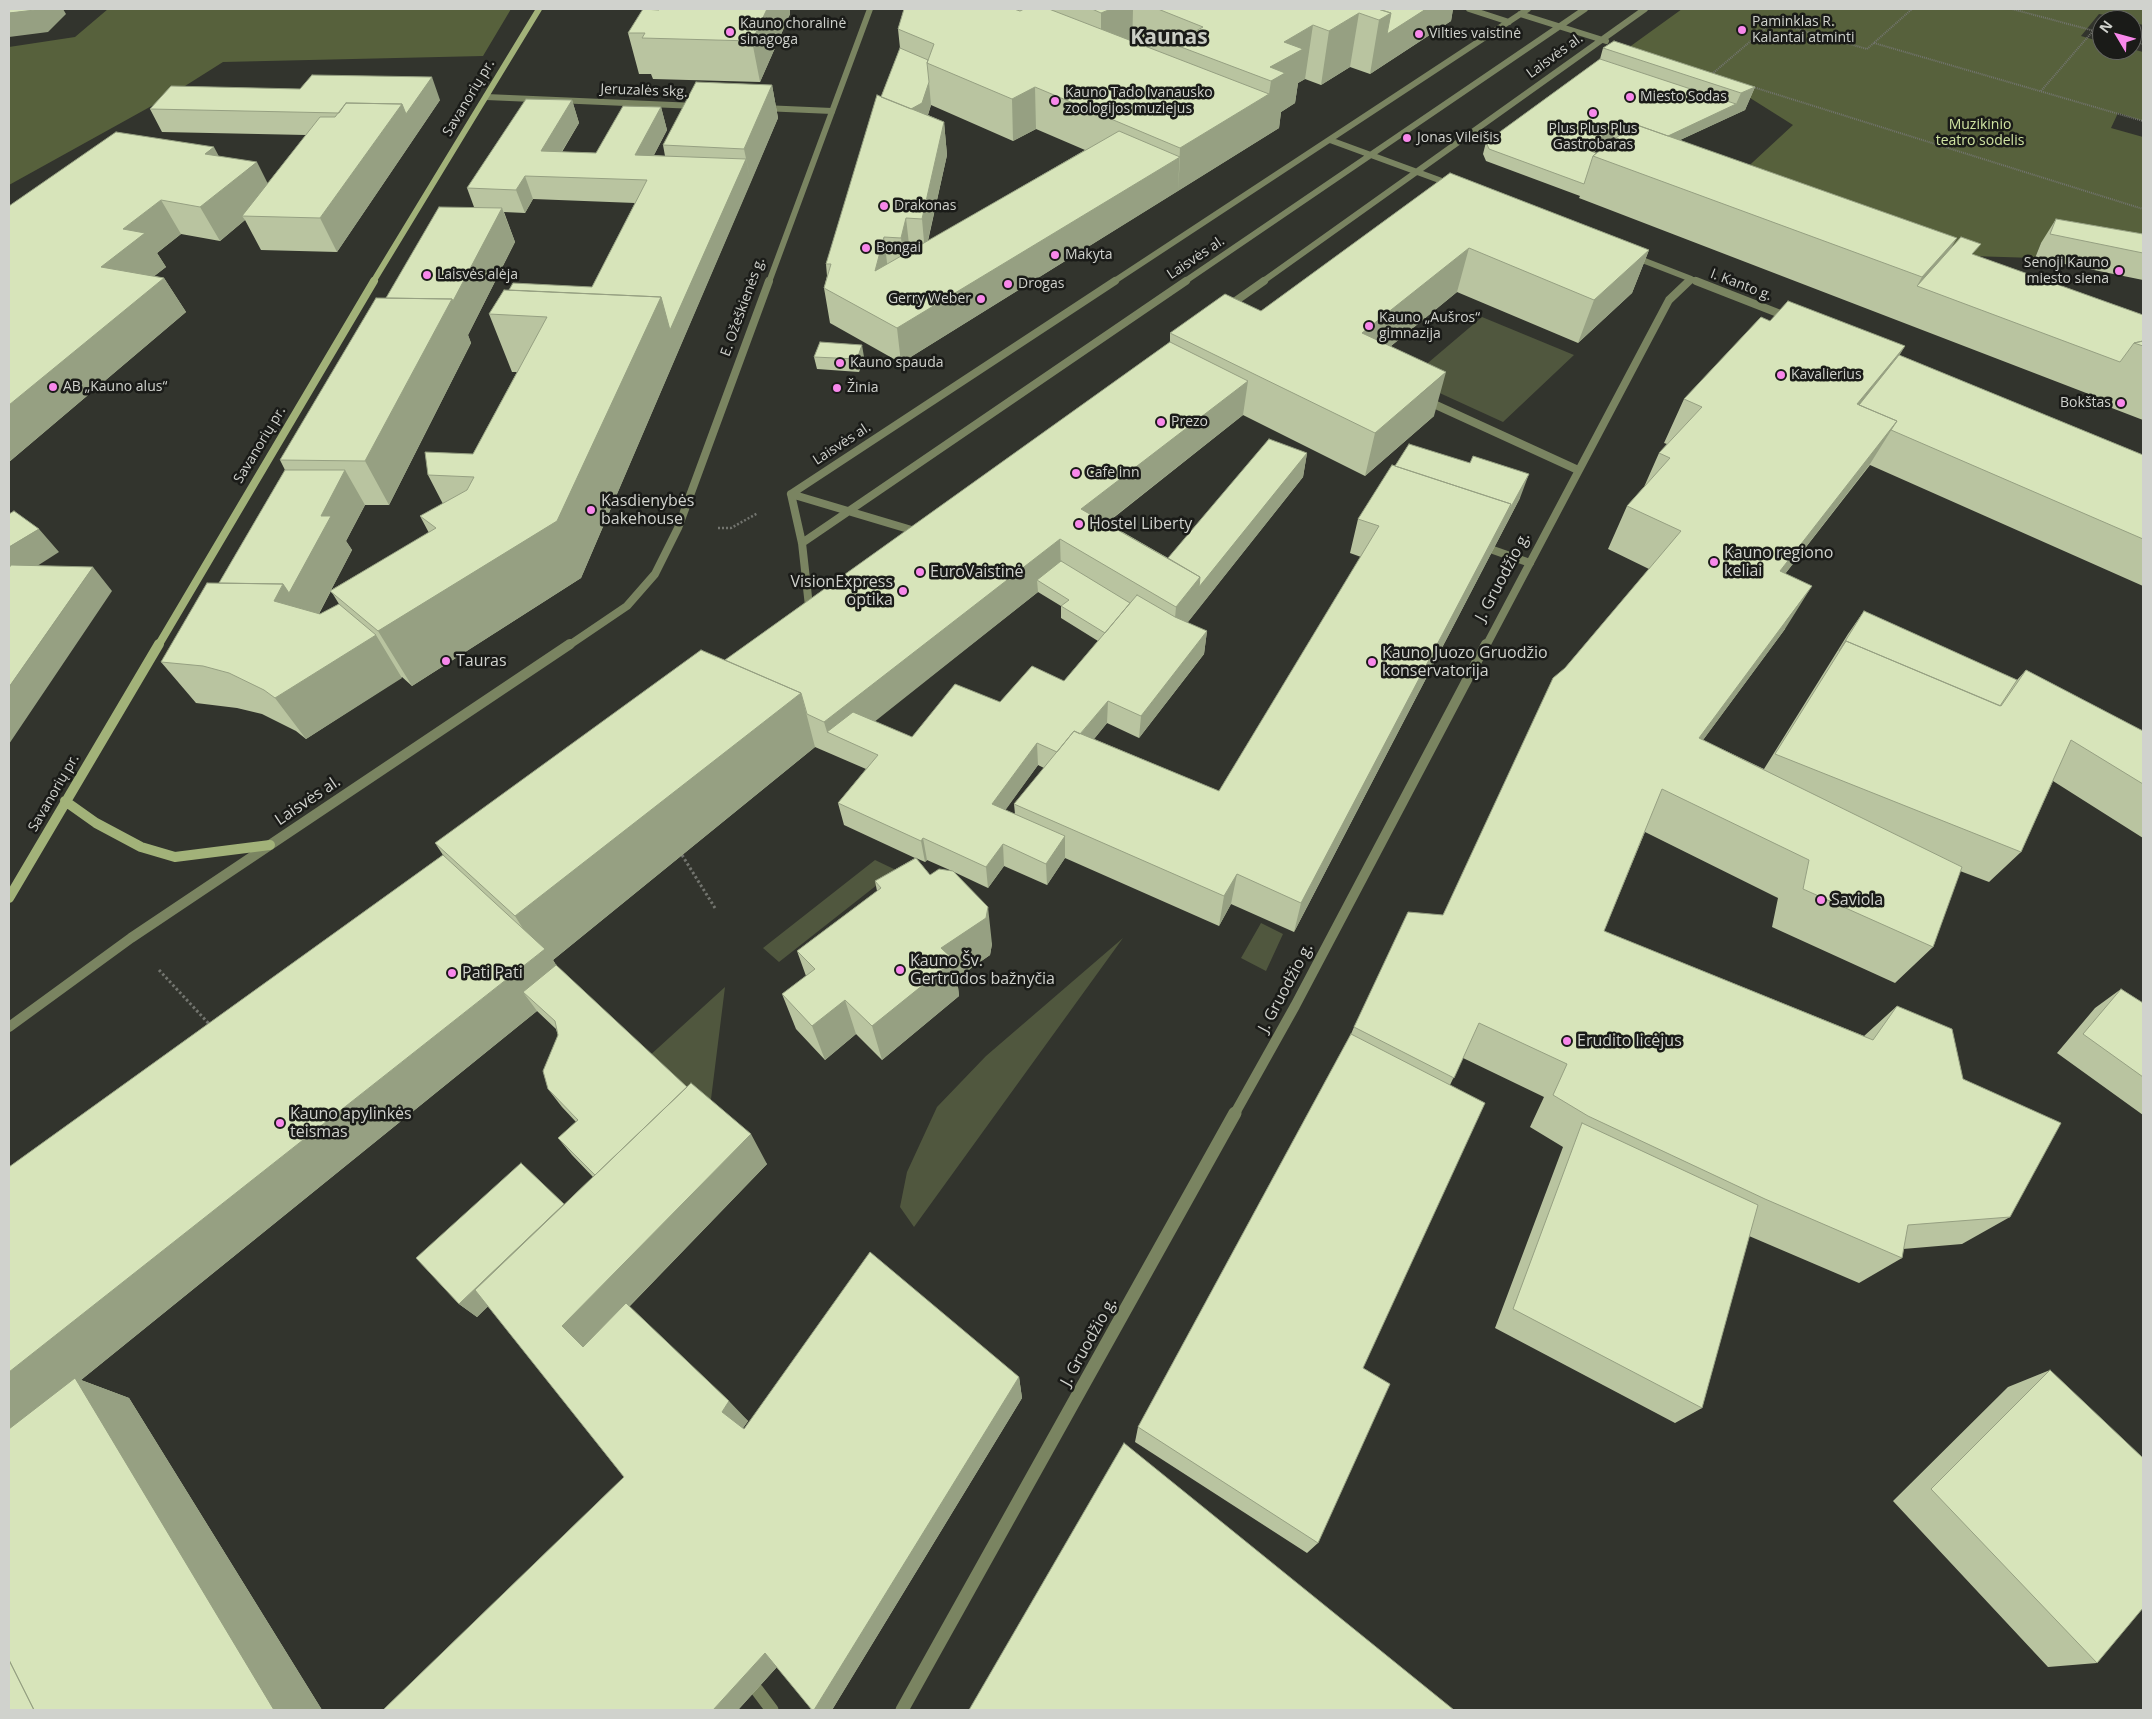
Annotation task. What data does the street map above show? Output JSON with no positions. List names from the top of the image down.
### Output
{
  "streets": {
    "main road": ["Savanorių pr."],
    "street": [
      "Laisvės al.",
      "Jeruzalės skg.",
      "I. Kanto g.",
      "E. Ožeškienės g.",
      "J. Gruodžio g."
    ]
  },
  "crossings": [
    ["Laisvės al.", "E. Ožeškienės g."],
    ["Jeruzalės skg.", "Savanorių pr."],
    ["I. Kanto g.", "J. Gruodžio g."]
  ],
  "districts": ["Kaunas"],
  "parks": ["Muzikinio teatro sodelis"],
  "places": [
    "Paminklas R. Kalantai atminti",
    "Kauno choralinė sinagoga",
    "Vilties vaistinė",
    "Miesto Sodas",
    "Kauno Tado Ivanausko zoologijos muziejus",
    "Plus Plus Plus Gastrobaras",
    "Jonas Vileišis",
    "Drakonas",
    "Bongai",
    "Makyta",
    "Senoji Kauno miesto siena",
    "Laisvės alėja",
    "Drogas",
    "Gerry Weber",
    "Kauno „Aušros“ gimnazija",
    "Kauno spauda",
    "Kavalierius",
    "AB „Kauno alus“",
    "Žinia",
    "Bokštas",
    "Prezo",
    "Cafe inn",
    "Kasdienybės bakehouse",
    "Hostel Liberty",
    "Kauno regiono keliai",
    "EuroVaistinė",
    "VisionExpress optika",
    "Tauras",
    "Kauno Juozo Gruodžio konservatorija",
    "Saviola",
    "Kauno Šv. Gertrūdos bažnyčia",
    "Pati Pati",
    "Erudito licėjus",
    "Kauno apylinkės teismas"
  ],
  "north": "top left"
}
